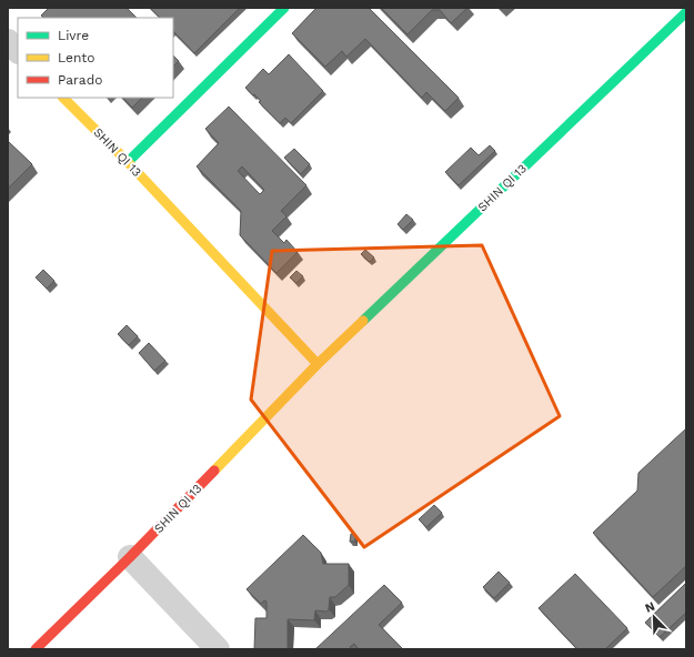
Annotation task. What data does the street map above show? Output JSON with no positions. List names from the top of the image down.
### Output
{
  "streets": {
    "street": ["SHIN QI 13"]
  },
  "legend": ["Livre", "Lento", "Parado"],
  "north": "top left"
}
